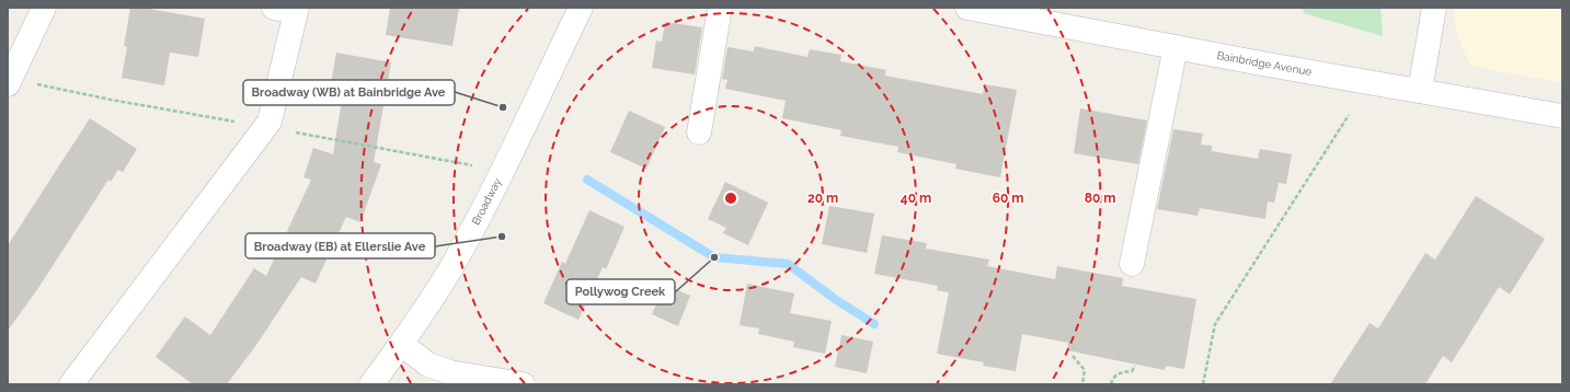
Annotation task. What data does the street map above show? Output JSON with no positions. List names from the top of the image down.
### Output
{
  "streets": {
    "street": ["Bainbridge Avenue", "Broadway"]
  },
  "places": ["Broadway (WB) at Bainbridge Ave", "Broadway (EB) at Ellerslie Ave", "Pollywog Creek"],
  "rings": [
    "20 m",
    "40 m",
    "60 m",
    "80 m"
  ]
}
